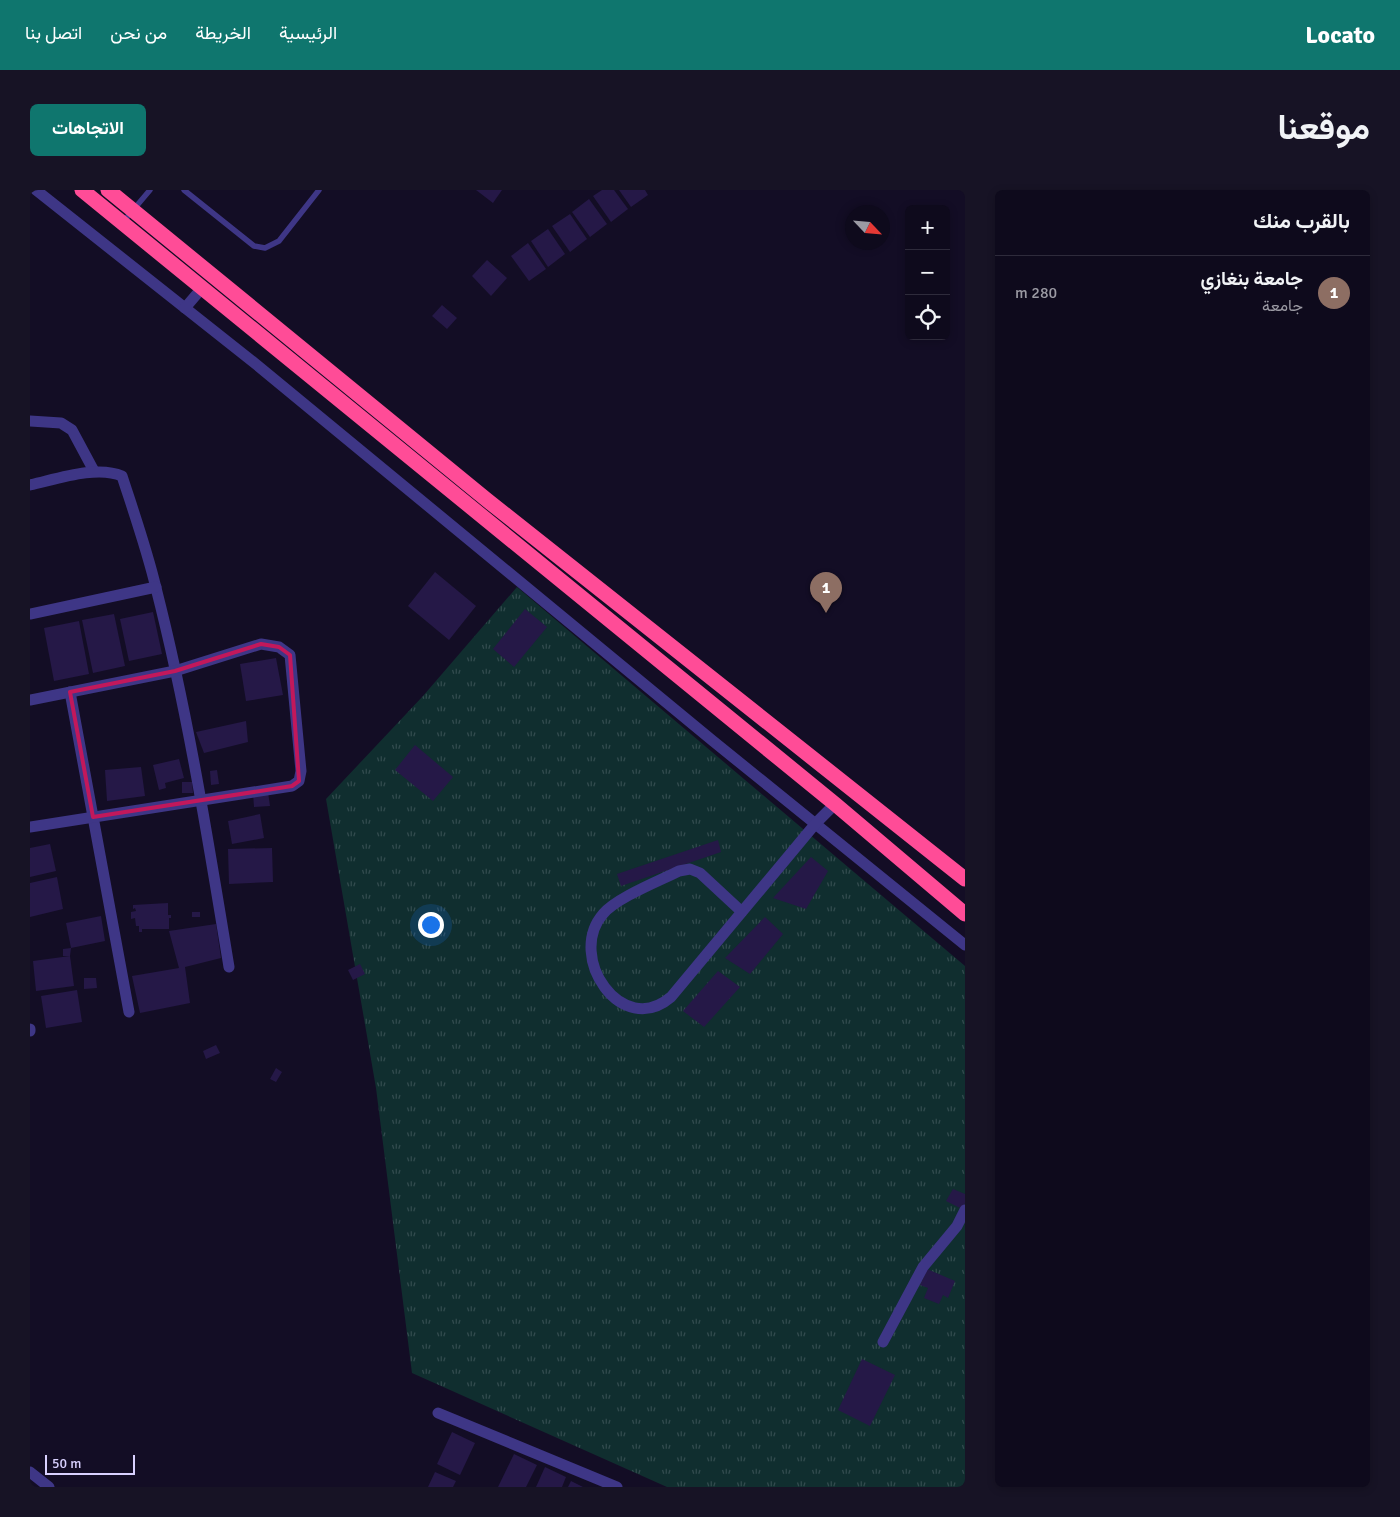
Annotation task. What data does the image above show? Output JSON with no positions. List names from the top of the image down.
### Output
{
  "scale_bar": "50 m",
  "north": "bottom right",
  "page": {
    "header": "Locato",
    "nav": [
      "الرئيسية",
      "الخريطة",
      "من نحن",
      "اتصل بنا"
    ],
    "title": "موقعنا",
    "buttons": "الاتجاهات",
    "heading": "بالقرب منك",
    "map_buttons": ["+", "−"],
    "list": [
      {
        "mark": "1",
        "name": "جامعة بنغازي",
        "note": "جامعة",
        "value": "280 m"
      }
    ],
    "pins": "1",
    "scale": "50 m"
  }
}
